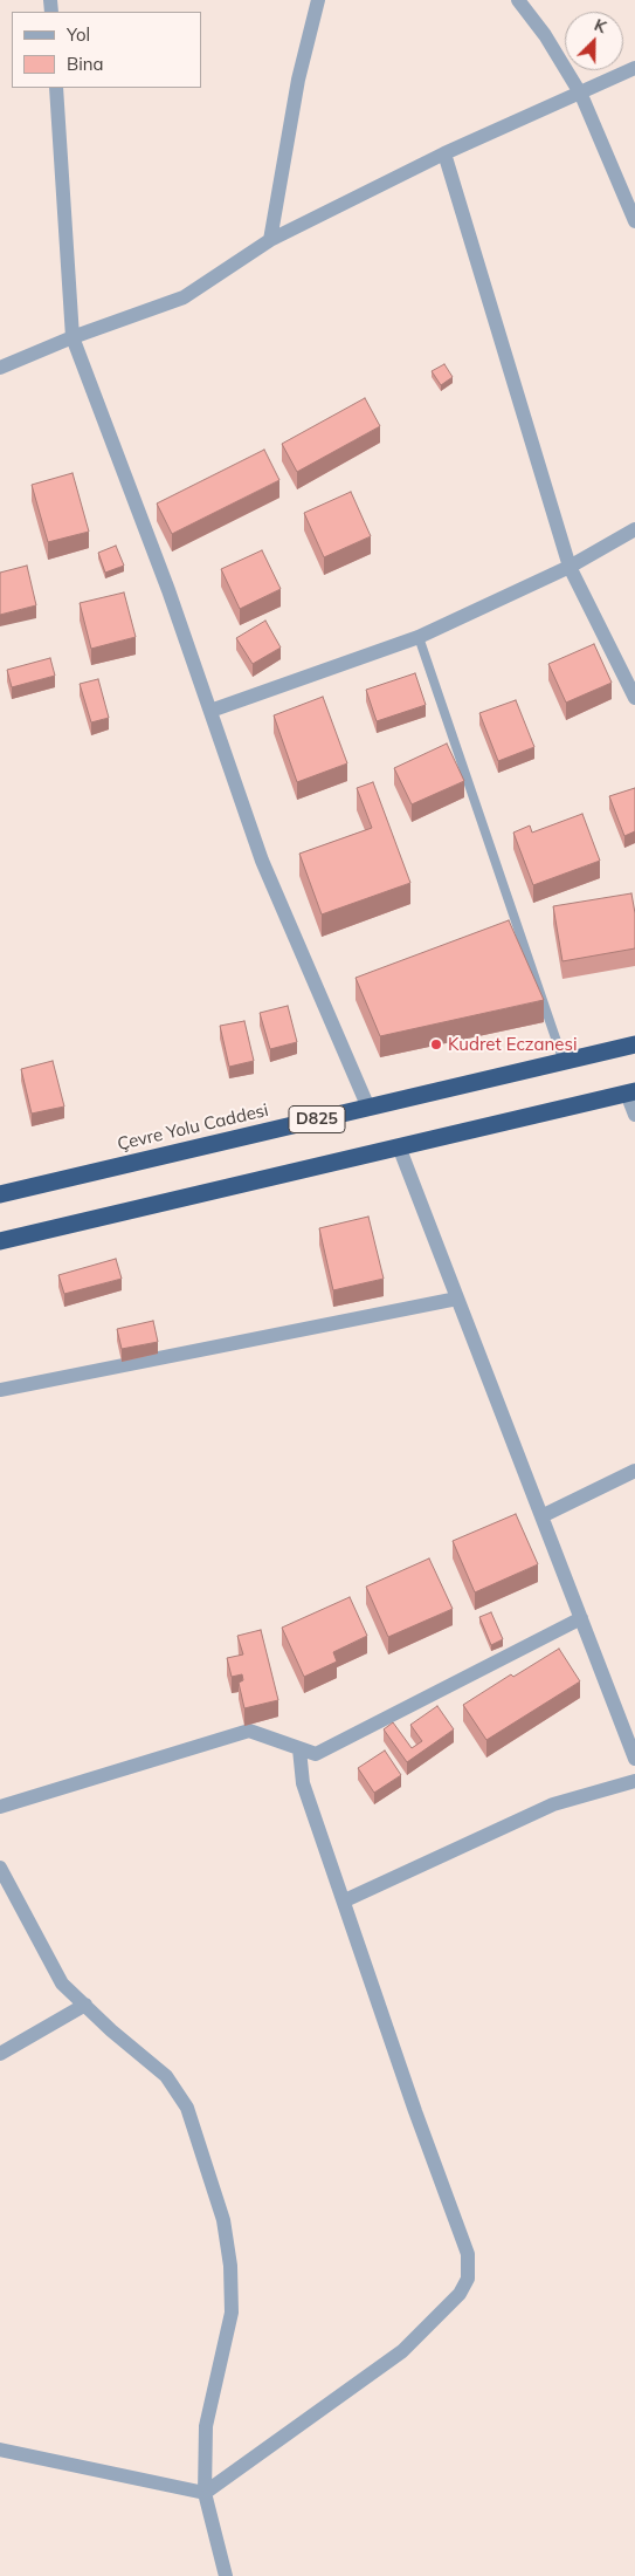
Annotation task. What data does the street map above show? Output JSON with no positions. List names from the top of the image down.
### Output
{
  "streets": {
    "highway": ["D825", "Çevre Yolu Caddesi"]
  },
  "places": ["Kudret Eczanesi"],
  "legend": ["Yol", "Bina"],
  "north": "top right"
}
